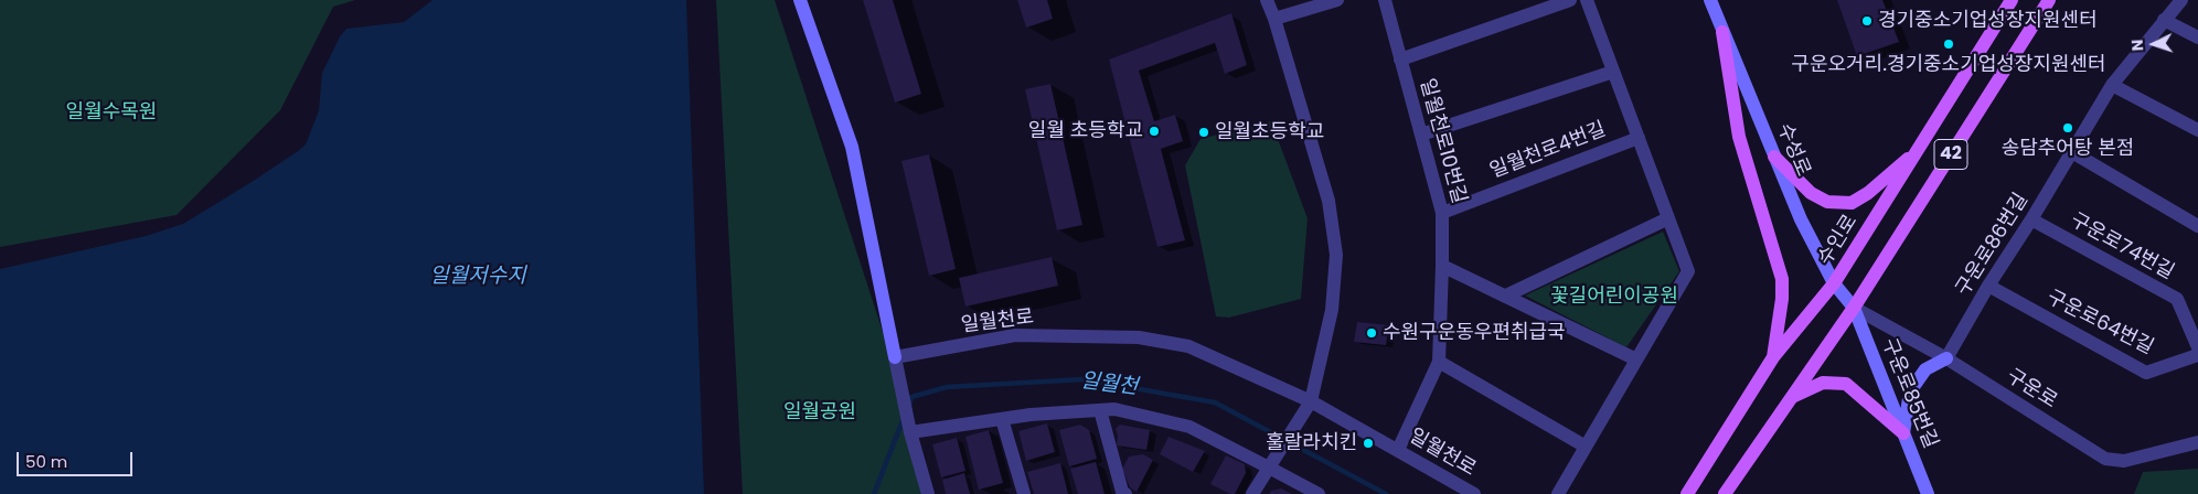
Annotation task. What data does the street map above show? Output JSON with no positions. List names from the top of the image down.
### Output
{
  "streets": {
    "main road": ["42", "수인로"],
    "street": [
      "일월천로10번길",
      "수성로",
      "일월천로4번길",
      "구운로86번길",
      "구운로74번길",
      "일월천로",
      "구운로64번길",
      "구운로",
      "구운로85번길"
    ]
  },
  "crossings": [
    ["일월천로10번길", "일월천로4번길"],
    ["일월천로10번길", "일월천로"],
    ["수성로", "42"],
    ["수성로", "수인로"],
    ["수성로", "구운로"],
    ["수성로", "구운로85번길"],
    ["42", "구운로"],
    ["42", "구운로85번길"],
    ["구운로86번길", "구운로74번길"],
    ["구운로86번길", "구운로64번길"],
    ["구운로86번길", "구운로"],
    ["구운로", "구운로85번길"]
  ],
  "water": ["일월저수지", "일월천"],
  "parks": ["일월수목원", "꽃길어린이공원", "일월공원"],
  "places": [
    "경기중소기업성장지원센터",
    "구운오거리.경기중소기업성장지원센터",
    "송담추어탕 본점",
    "일월 초등학교",
    "일월초등학교",
    "수원구운동우편취급국",
    "훌랄라치킨"
  ],
  "scale_bar": "50 m",
  "north": "left"
}
